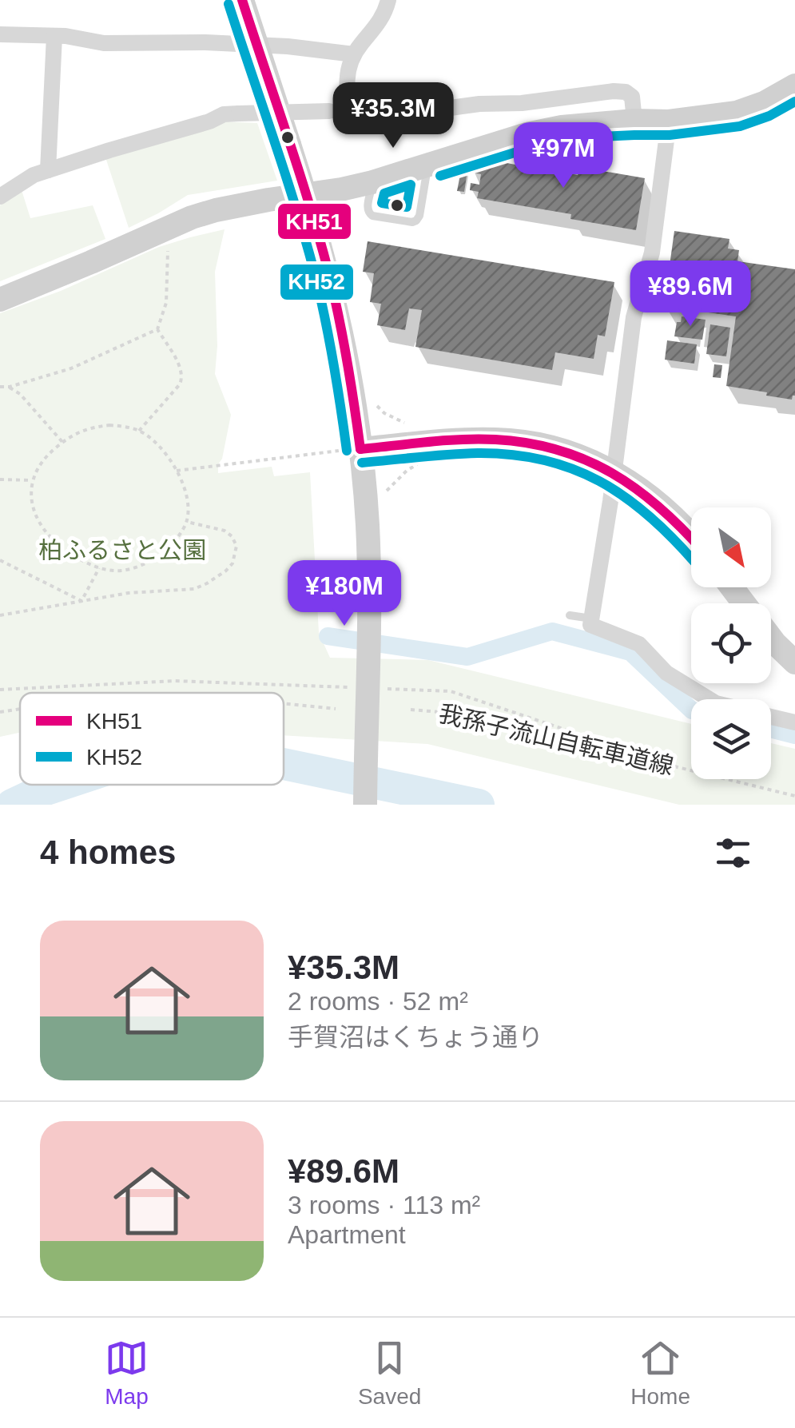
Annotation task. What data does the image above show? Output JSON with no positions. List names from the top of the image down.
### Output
{
  "streets": {
    "path": ["我孫子流山自転車道線"]
  },
  "parks": ["柏ふるさと公園"],
  "lines": ["transit line KH51", "transit line KH52"],
  "legend": ["KH51", "KH52"],
  "north": "bottom right",
  "page": {
    "price": [
      "¥35.3M",
      "¥97M",
      "¥89.6M",
      "¥180M"
    ],
    "heading": "4 homes",
    "list": [
      {
        "name": "¥35.3M",
        "note": "2 rooms · 52 m² · 手賀沼はくちょう通り"
      },
      {
        "name": "¥89.6M",
        "note": "3 rooms · 113 m² · Apartment"
      }
    ],
    "tabs": ["Map", "Saved", "Home"]
  }
}
